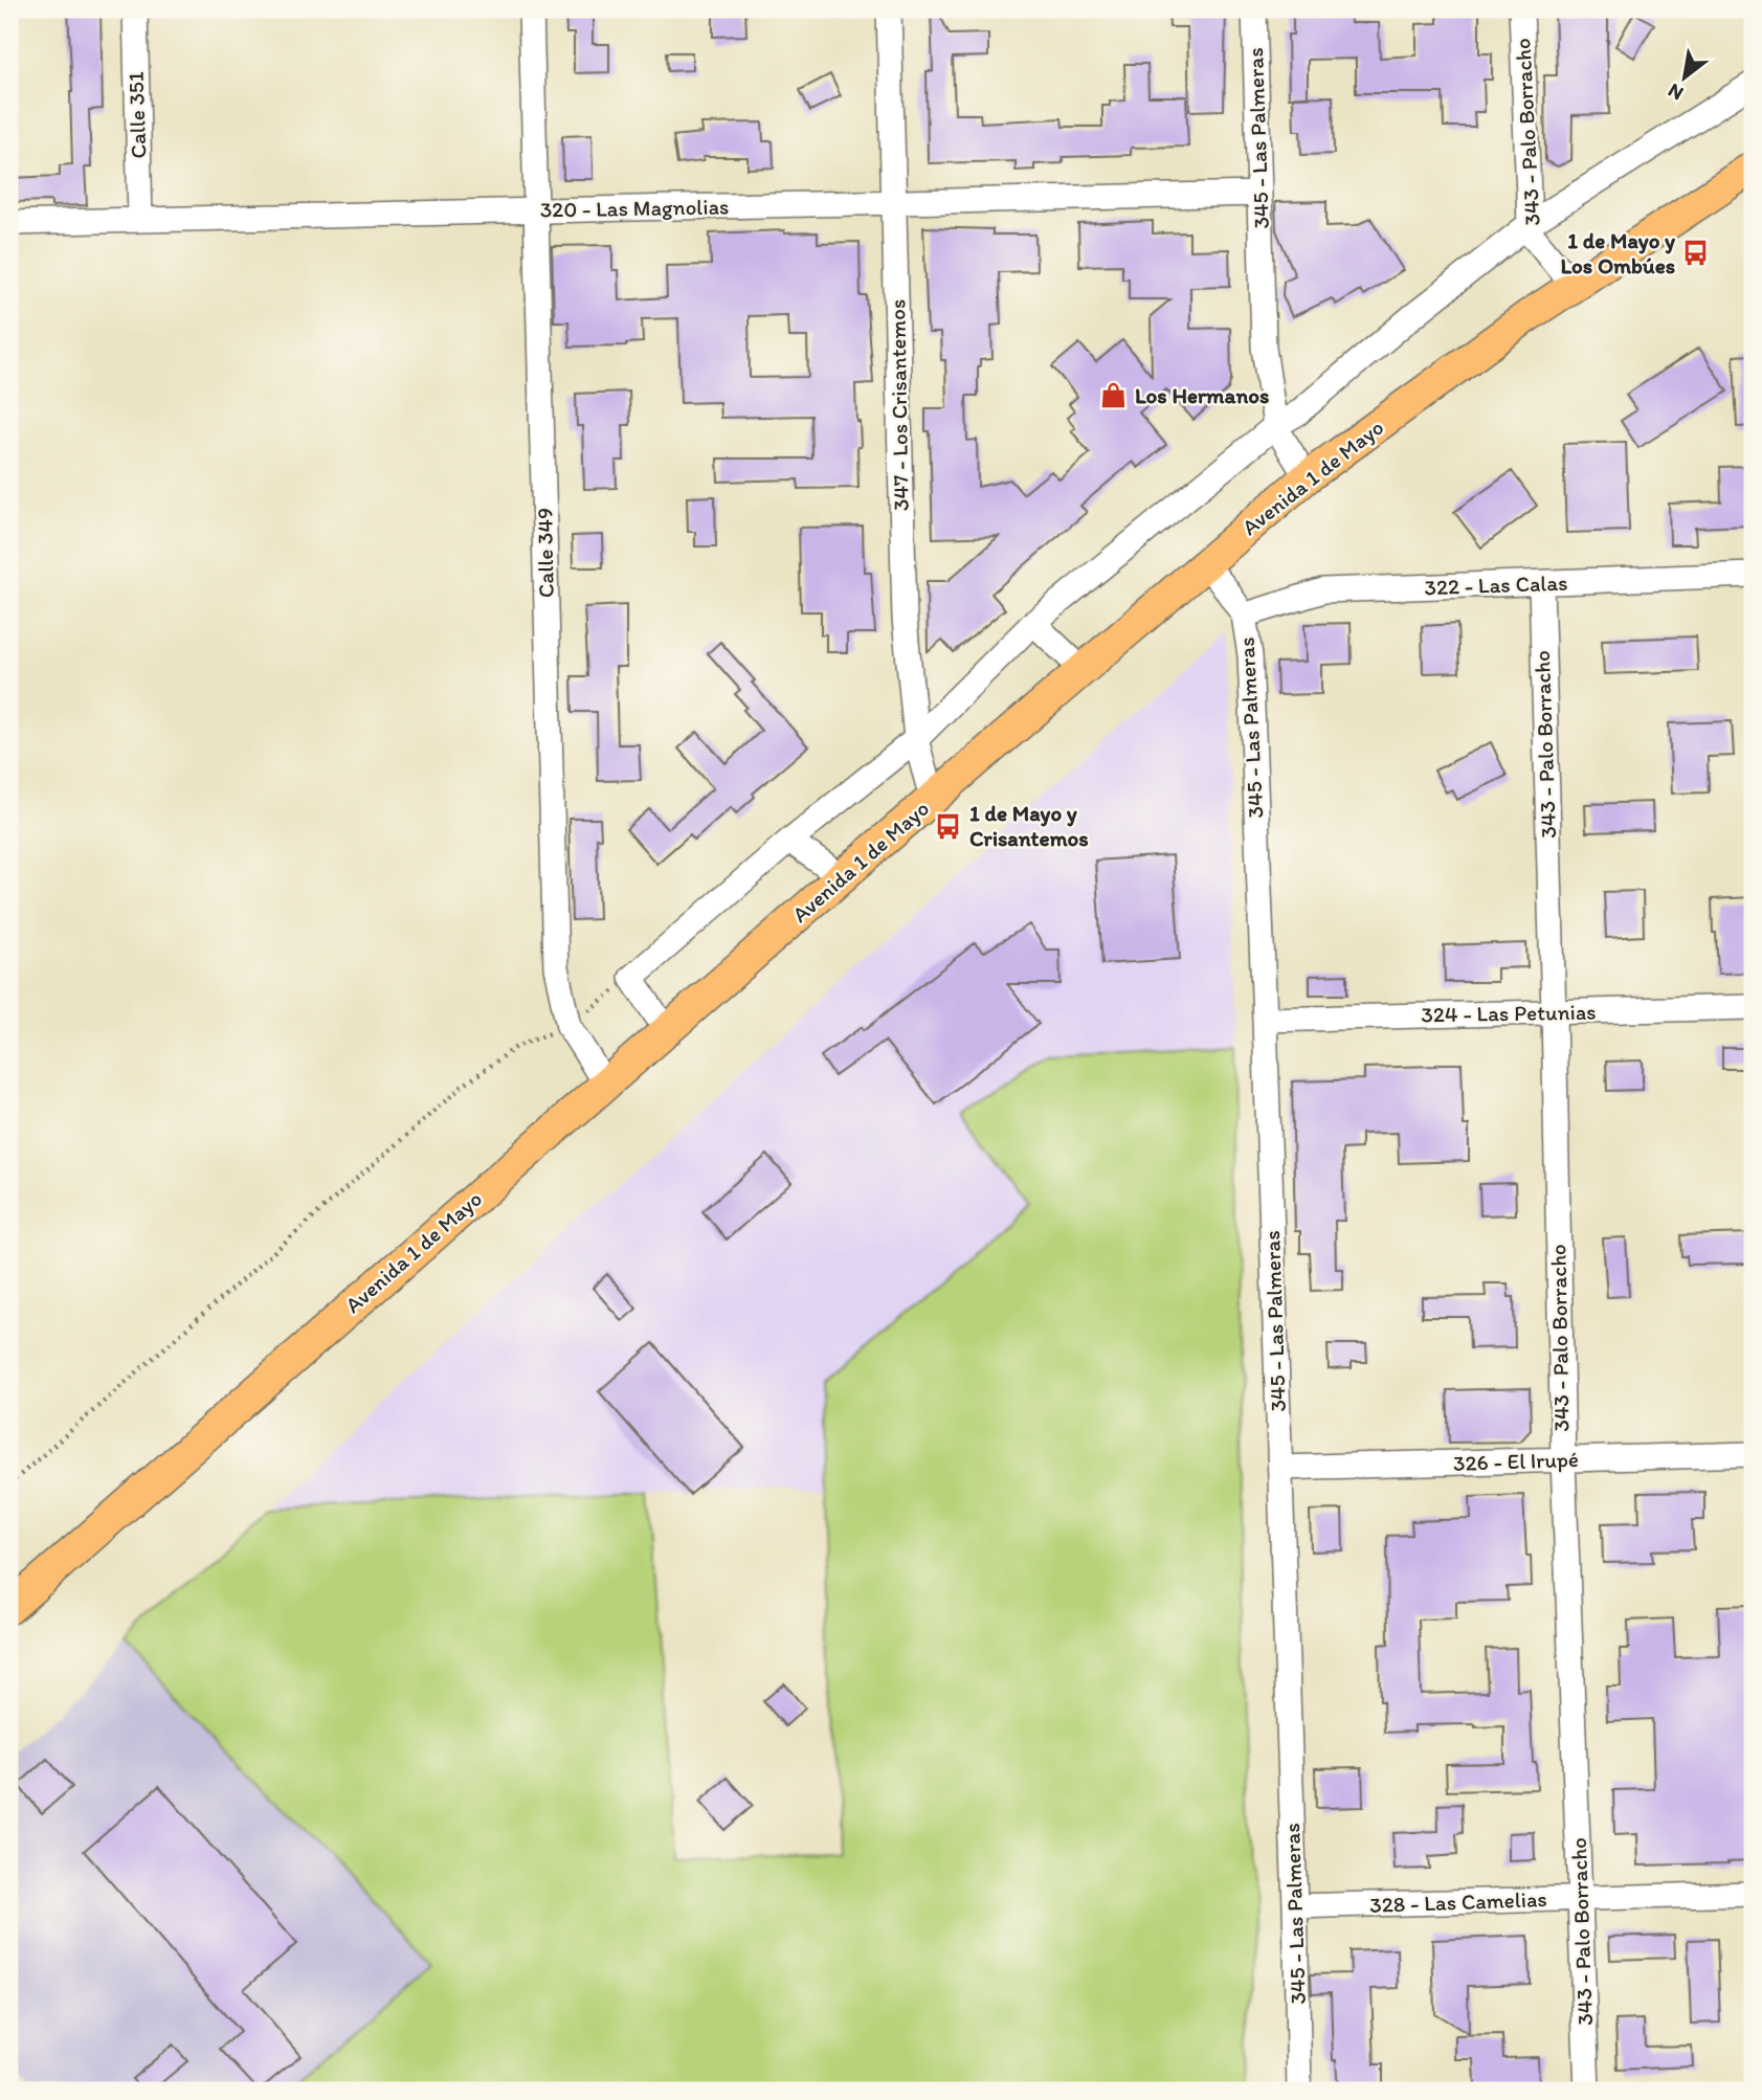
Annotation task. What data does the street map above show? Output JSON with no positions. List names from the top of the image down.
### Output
{
  "streets": {
    "main road": ["Avenida 1 de Mayo"],
    "street": [
      "Calle 351",
      "343 - Palo Borracho",
      "345 - Las Palmeras",
      "320 - Las Magnolias",
      "347 - Los Crisantemos",
      "Calle 349",
      "322 - Las Calas",
      "324 - Las Petunias",
      "326 - El Irupé",
      "328 - Las Camelias"
    ]
  },
  "crossings": [
    ["Calle 351", "320 - Las Magnolias"],
    ["343 - Palo Borracho", "Avenida 1 de Mayo"],
    ["343 - Palo Borracho", "322 - Las Calas"],
    ["343 - Palo Borracho", "324 - Las Petunias"],
    ["343 - Palo Borracho", "326 - El Irupé"],
    ["343 - Palo Borracho", "328 - Las Camelias"],
    ["345 - Las Palmeras", "320 - Las Magnolias"],
    ["345 - Las Palmeras", "Avenida 1 de Mayo"],
    ["345 - Las Palmeras", "322 - Las Calas"],
    ["345 - Las Palmeras", "324 - Las Petunias"],
    ["345 - Las Palmeras", "326 - El Irupé"],
    ["345 - Las Palmeras", "328 - Las Camelias"],
    ["320 - Las Magnolias", "347 - Los Crisantemos"],
    ["320 - Las Magnolias", "Calle 349"],
    ["347 - Los Crisantemos", "Avenida 1 de Mayo"],
    ["Avenida 1 de Mayo", "Calle 349"]
  ],
  "places": {
    "bus stop": ["1 de Mayo y Los Ombúes", "1 de Mayo y Crisantemos"],
    "shop": ["Los Hermanos"]
  },
  "north": "bottom left"
}
